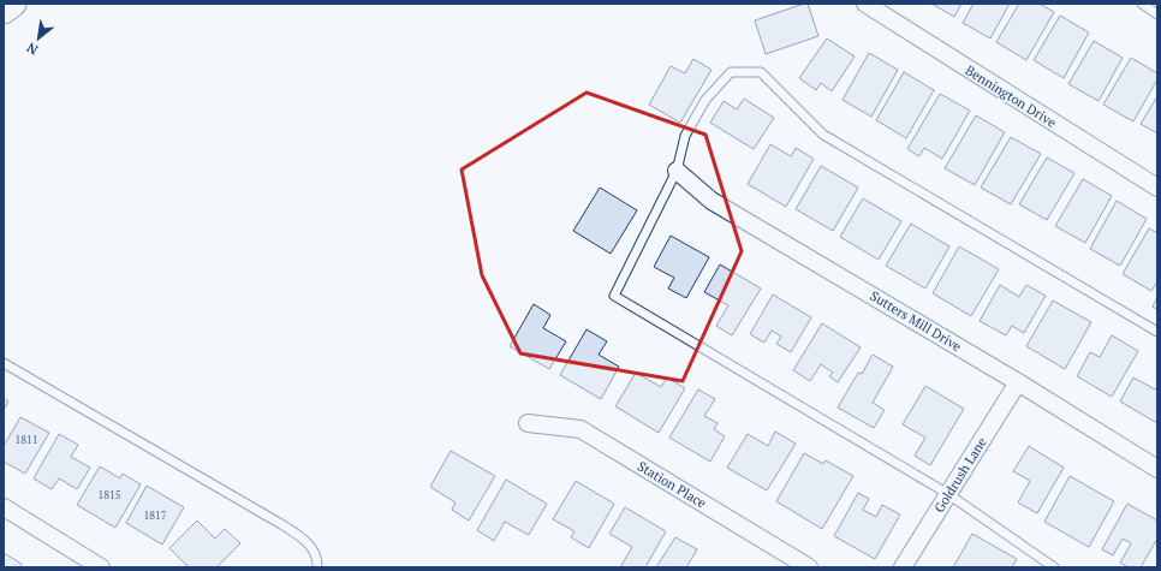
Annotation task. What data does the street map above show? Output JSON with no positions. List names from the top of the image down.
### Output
{
  "streets": {
    "street": [
      "Bennington Drive",
      "Sutters Mill Drive",
      "Goldrush Lane",
      "Station Place"
    ]
  },
  "crossings": [
    ["Sutters Mill Drive", "Goldrush Lane"]
  ],
  "house_numbers": ["1811", "1815", "1817"],
  "north": "bottom left"
}
